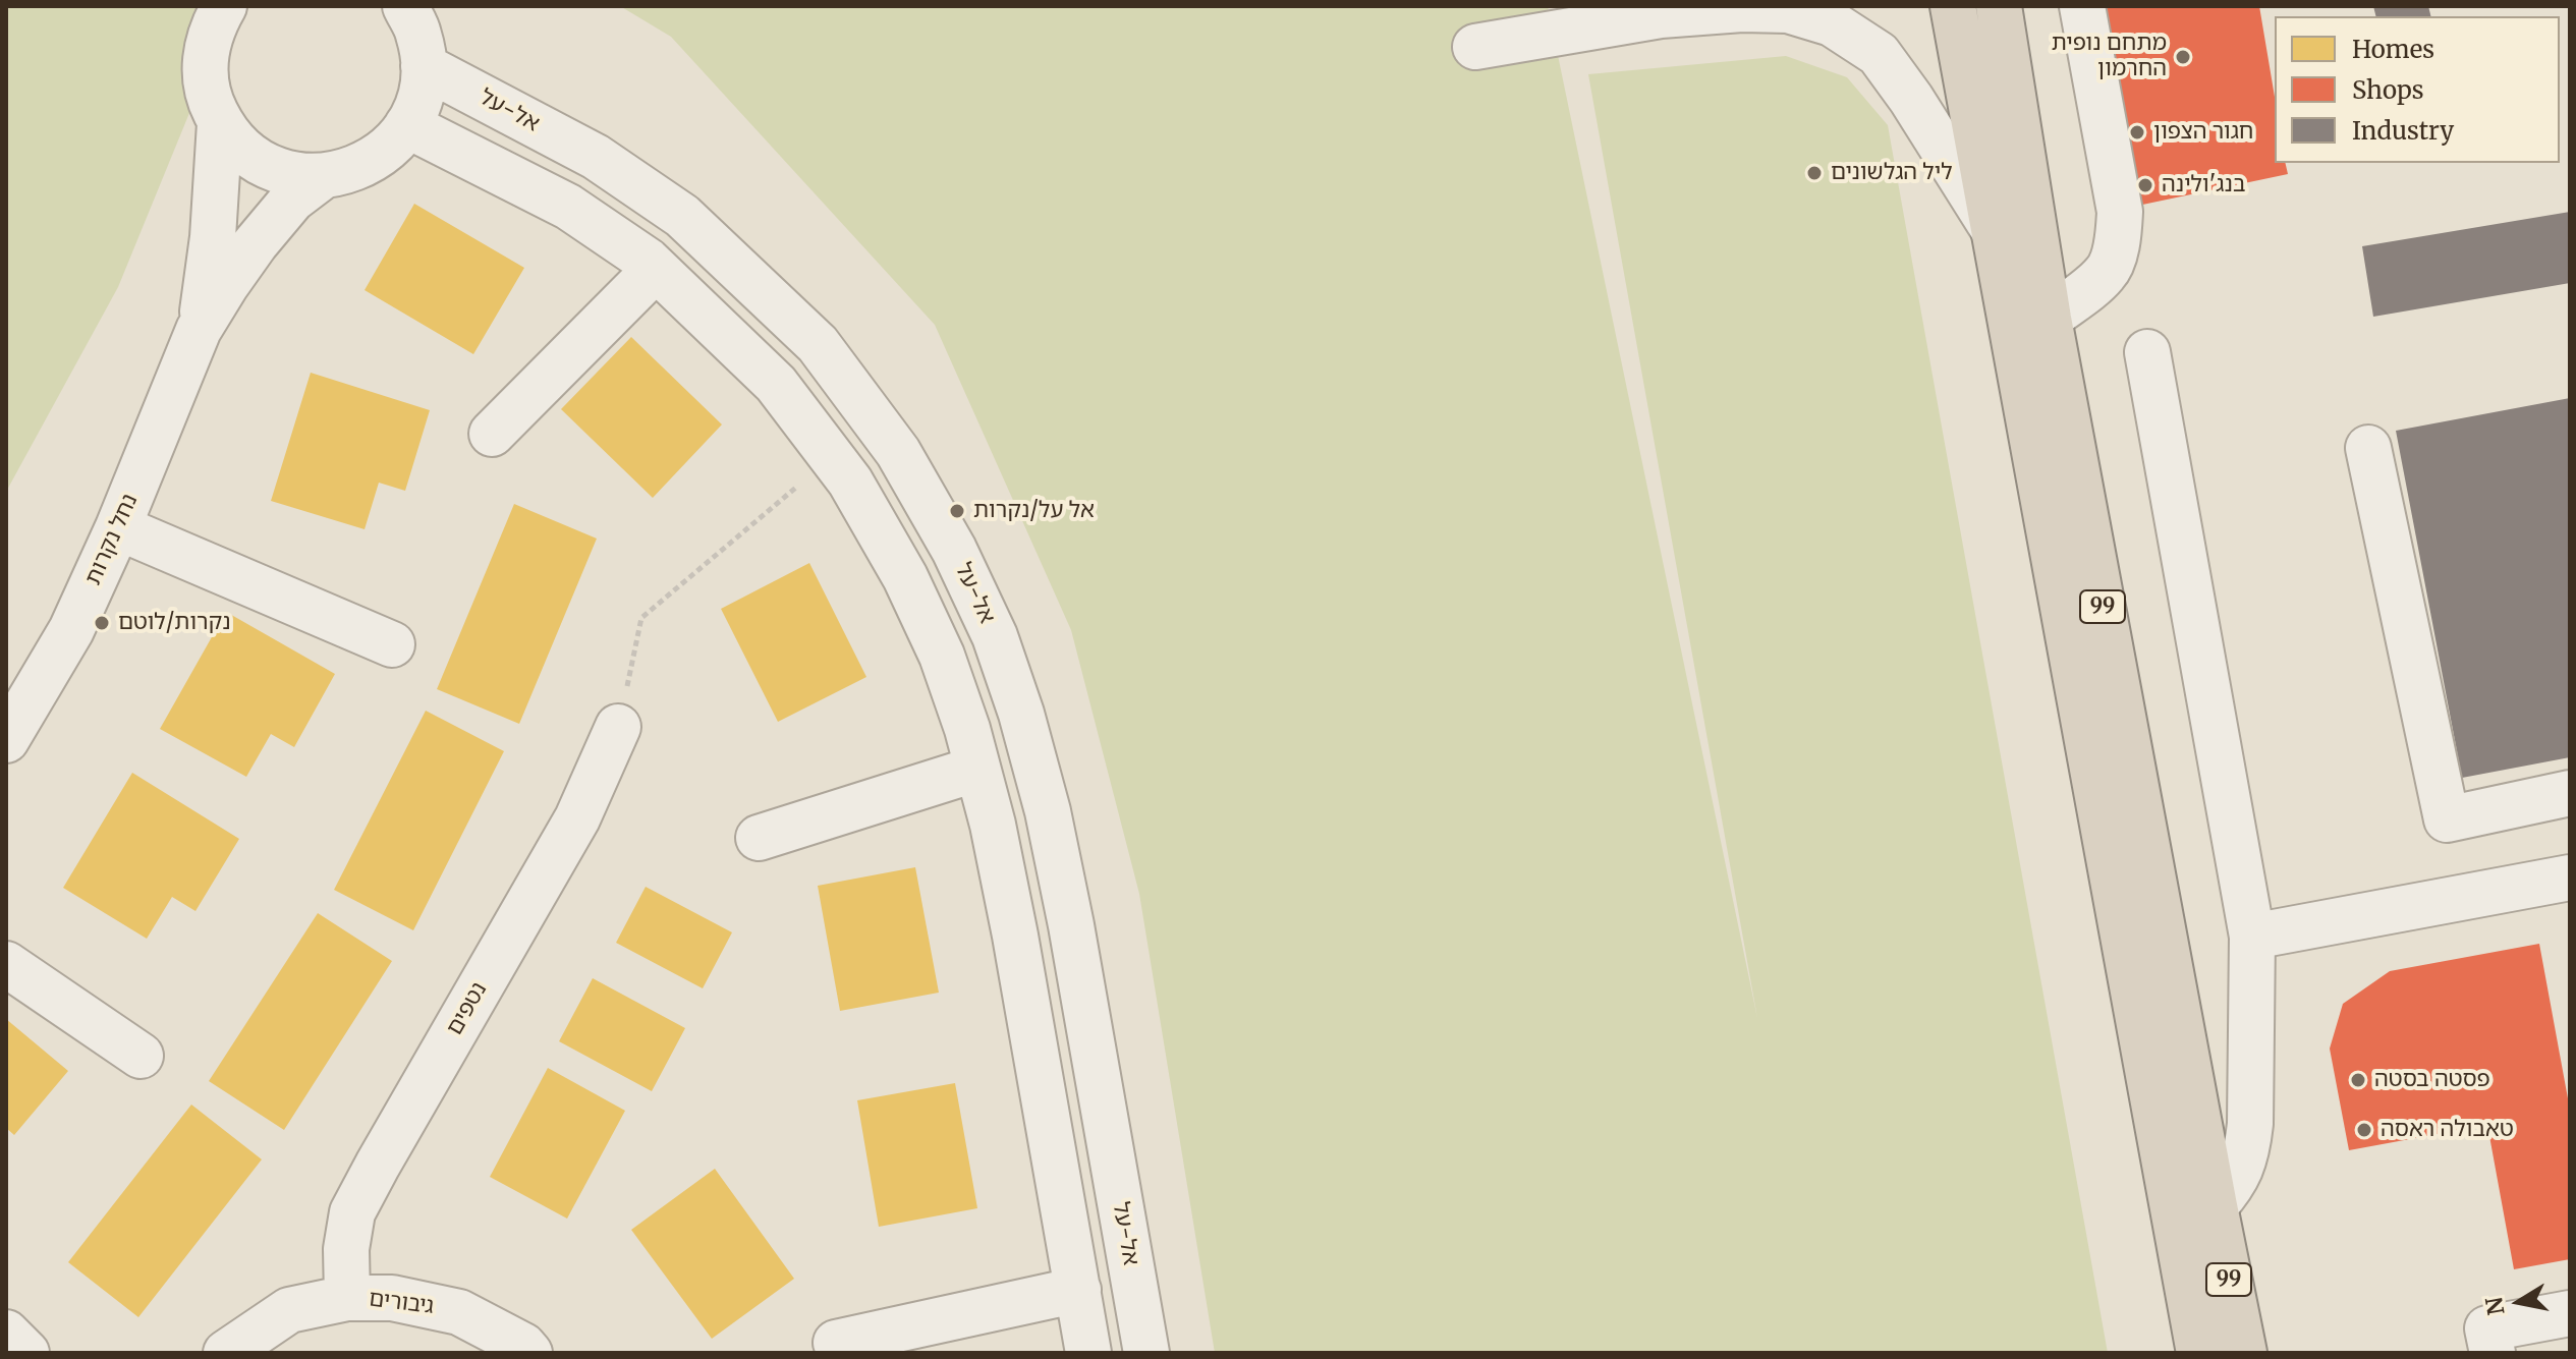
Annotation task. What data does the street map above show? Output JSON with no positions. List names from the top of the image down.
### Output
{
  "streets": {
    "highway": ["99"],
    "street": [
      "אל-על",
      "נחל נקרות",
      "נטפים",
      "גיבורים"
    ]
  },
  "crossings": [
    ["נטפים", "גיבורים"]
  ],
  "places": [
    "מתחם נופית החרמון",
    "חגור הצפון",
    "ליל הגלשונים",
    "בנג'ולינה",
    "אל על/נקרות",
    "נקרות/לוטם",
    "פסטה בסטה",
    "טאבולה ראסה"
  ],
  "legend": ["Homes", "Shops", "Industry"],
  "north": "left"
}
